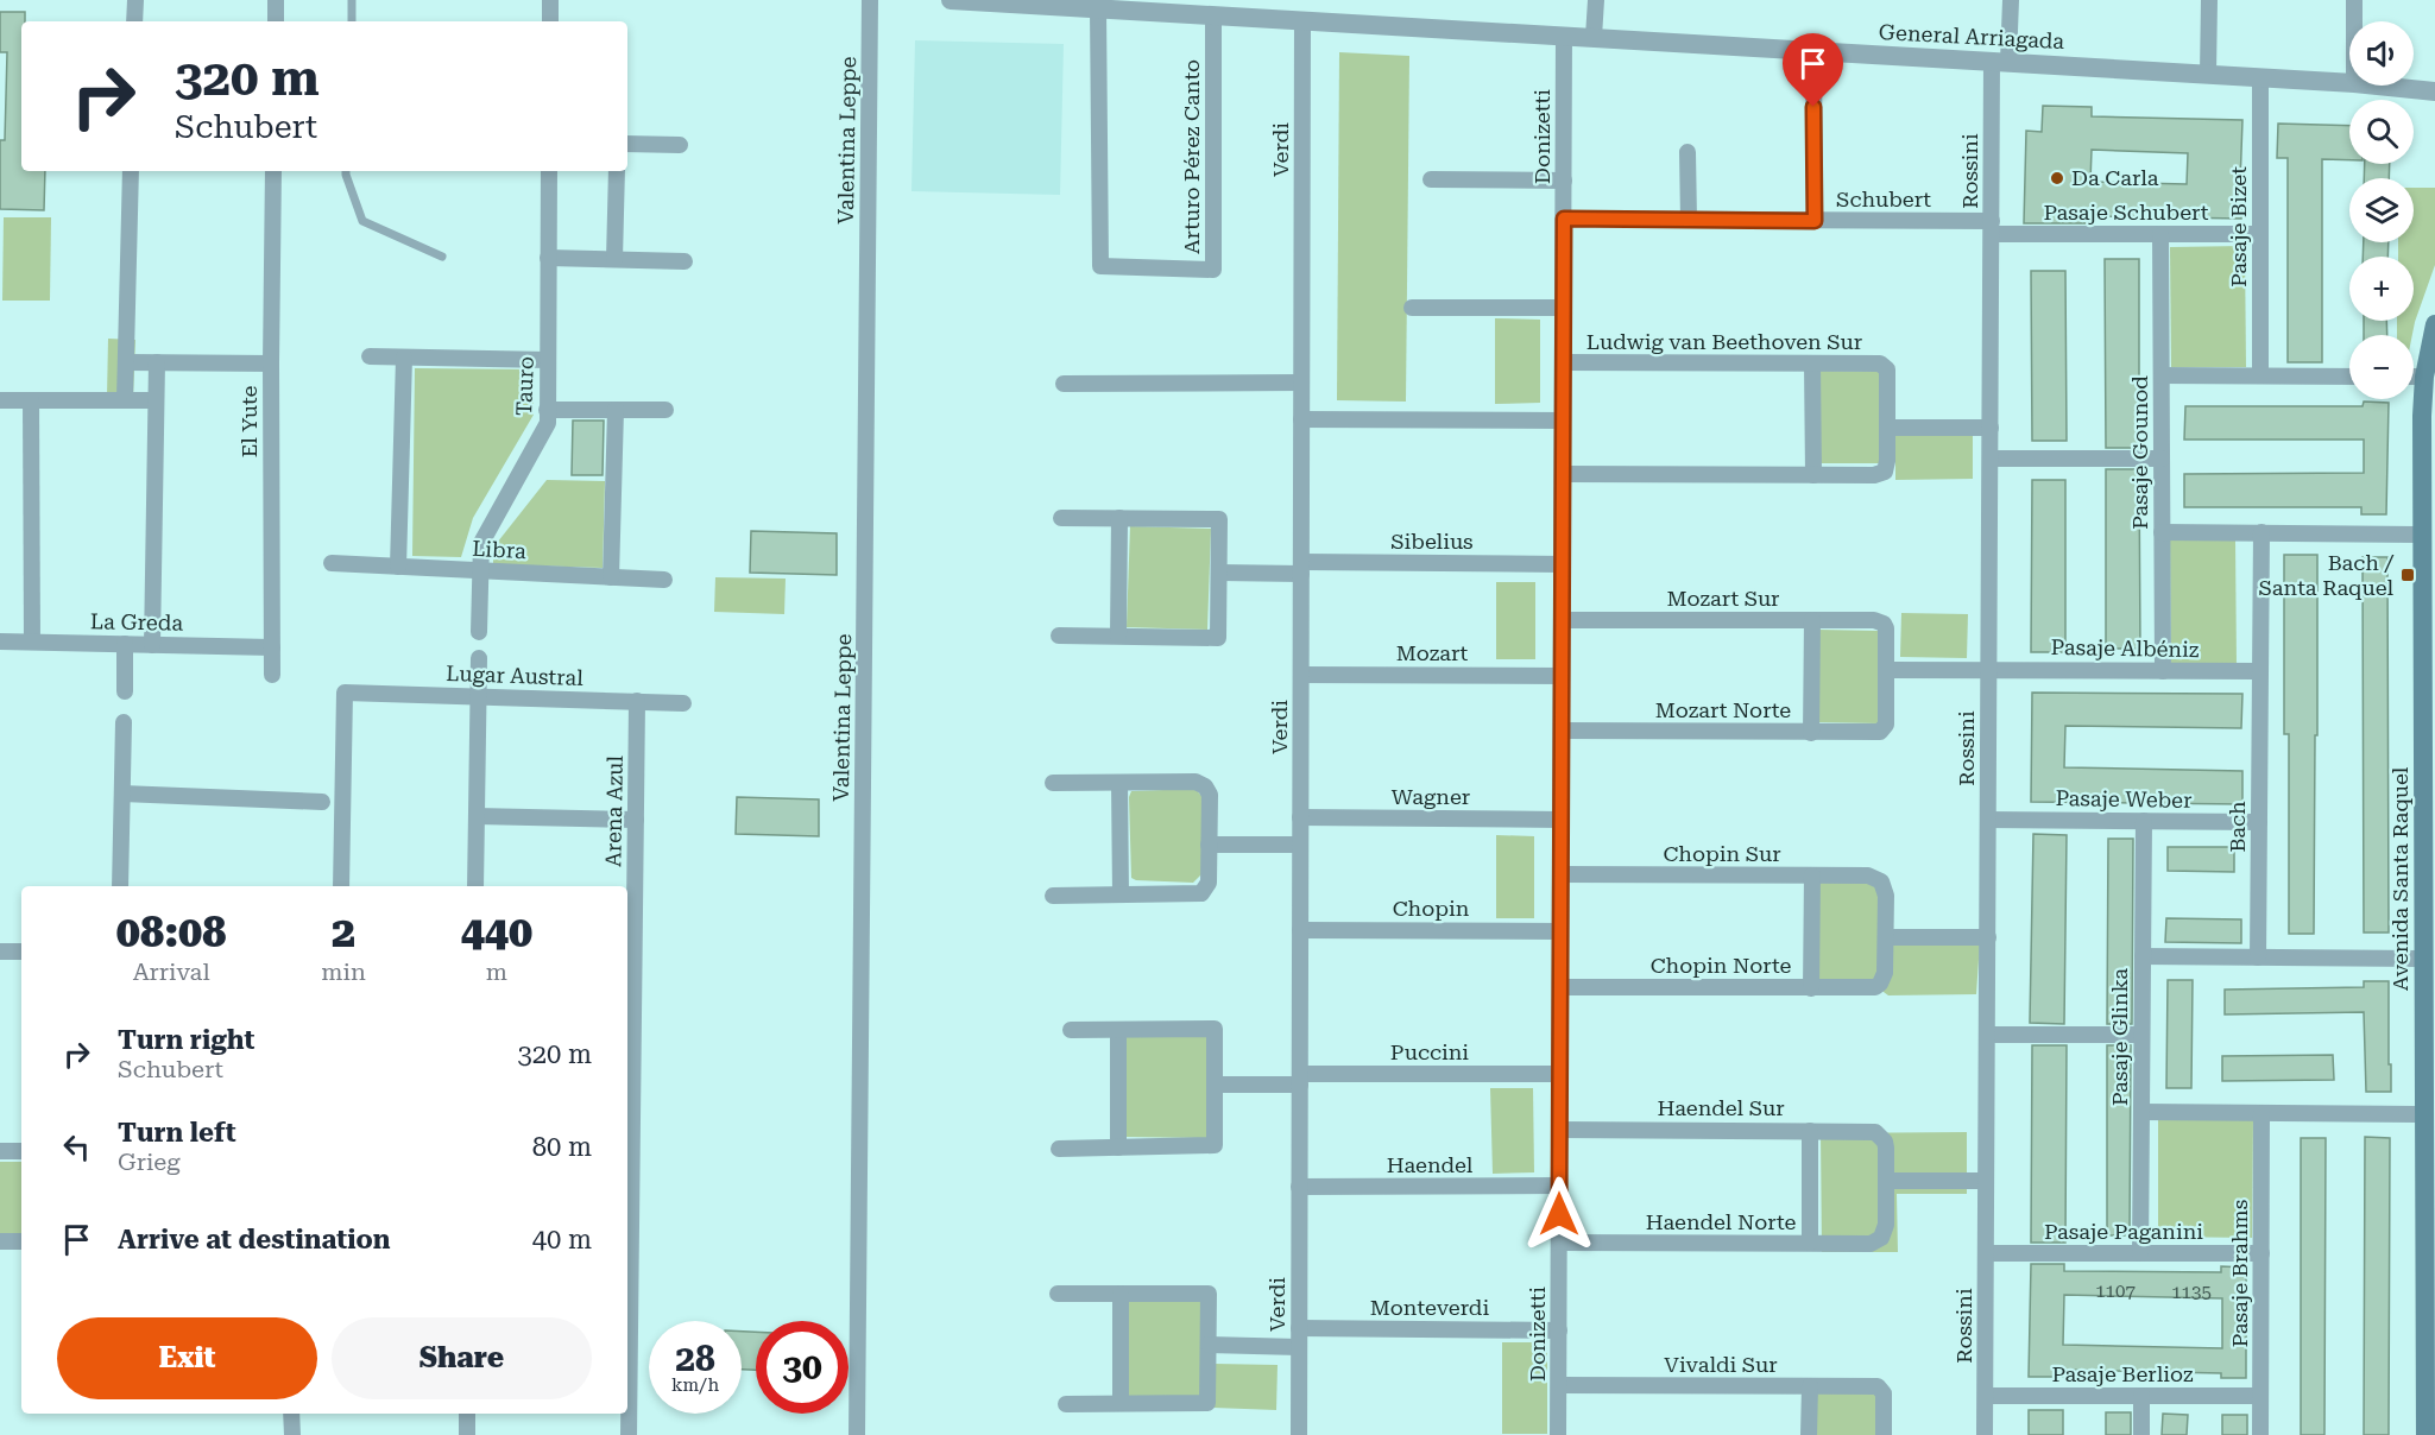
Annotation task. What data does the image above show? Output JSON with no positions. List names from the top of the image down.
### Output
{
  "streets": {
    "main road": ["Avenida Santa Raquel"],
    "street": [
      "General Arriagada",
      "Donizetti",
      "Valentina Leppe",
      "Verdi",
      "Arturo Pérez Canto",
      "Rossini",
      "Schubert",
      "Pasaje Schubert",
      "Pasaje Bizet",
      "Ludwig van Beethoven Sur",
      "Tauro",
      "El Yute",
      "Pasaje Gounod",
      "Sibelius",
      "Libra",
      "Mozart Sur",
      "La Greda",
      "Pasaje Albéniz",
      "Mozart",
      "Lugar Austral",
      "Mozart Norte",
      "Wagner",
      "Pasaje Weber",
      "Arena Azul",
      "Bach",
      "Chopin Sur",
      "Chopin",
      "Chopin Norte",
      "Pasaje Glinka",
      "Puccini",
      "Haendel Sur",
      "Haendel",
      "Haendel Norte",
      "Pasaje Paganini",
      "Pasaje Brahms",
      "Monteverdi",
      "Vivaldi Sur",
      "Pasaje Berlioz"
    ]
  },
  "crossings": [
    ["General Arriagada", "Donizetti"],
    ["General Arriagada", "Verdi"],
    ["General Arriagada", "Arturo Pérez Canto"],
    ["General Arriagada", "Rossini"],
    ["General Arriagada", "Pasaje Bizet"],
    ["Donizetti", "Schubert"],
    ["Donizetti", "Ludwig van Beethoven Sur"],
    ["Donizetti", "Sibelius"],
    ["Donizetti", "Mozart Sur"],
    ["Donizetti", "Mozart"],
    ["Donizetti", "Mozart Norte"],
    ["Donizetti", "Wagner"],
    ["Donizetti", "Chopin Sur"],
    ["Donizetti", "Chopin"],
    ["Donizetti", "Chopin Norte"],
    ["Donizetti", "Puccini"],
    ["Donizetti", "Haendel Sur"],
    ["Donizetti", "Haendel"],
    ["Donizetti", "Haendel Norte"],
    ["Donizetti", "Monteverdi"],
    ["Donizetti", "Vivaldi Sur"],
    ["Verdi", "Sibelius"],
    ["Verdi", "Mozart"],
    ["Verdi", "Wagner"],
    ["Verdi", "Chopin"],
    ["Verdi", "Puccini"],
    ["Verdi", "Haendel"],
    ["Verdi", "Monteverdi"],
    ["Rossini", "Schubert"],
    ["Rossini", "Pasaje Schubert"],
    ["Rossini", "Pasaje Albéniz"],
    ["Rossini", "Pasaje Weber"],
    ["Rossini", "Pasaje Paganini"],
    ["Rossini", "Pasaje Berlioz"],
    ["Schubert", "Pasaje Schubert"],
    ["Pasaje Schubert", "Pasaje Bizet"],
    ["Pasaje Schubert", "Pasaje Gounod"],
    ["Tauro", "Libra"],
    ["El Yute", "La Greda"],
    ["Pasaje Gounod", "Pasaje Albéniz"],
    ["Mozart Sur", "Mozart Norte"],
    ["Pasaje Albéniz", "Bach"],
    ["Lugar Austral", "Arena Azul"],
    ["Pasaje Weber", "Bach"],
    ["Pasaje Weber", "Pasaje Glinka"],
    ["Chopin Sur", "Chopin Norte"],
    ["Pasaje Glinka", "Pasaje Paganini"],
    ["Haendel Sur", "Haendel Norte"],
    ["Pasaje Paganini", "Pasaje Brahms"],
    ["Pasaje Brahms", "Pasaje Berlioz"]
  ],
  "places": {
    "other": ["Da Carla"],
    "transit": ["Bach / Santa Raquel"]
  },
  "house_numbers": ["1107", "1135"],
  "page": {
    "map_buttons": ["+", "−"],
    "turn": ["320 m", "Schubert"],
    "eta": [
      "08:08",
      "Arrival",
      "2",
      "min",
      "440",
      "m"
    ],
    "list": [
      {
        "name": "Turn right",
        "note": "Schubert",
        "value": "320 m"
      },
      {
        "name": "Turn left",
        "note": "Grieg",
        "value": "80 m"
      },
      {
        "name": "Arrive at destination",
        "value": "40 m"
      }
    ],
    "buttons": ["Exit", "Share"],
    "speed": "28 km/h",
    "limit": "30"
  }
}
